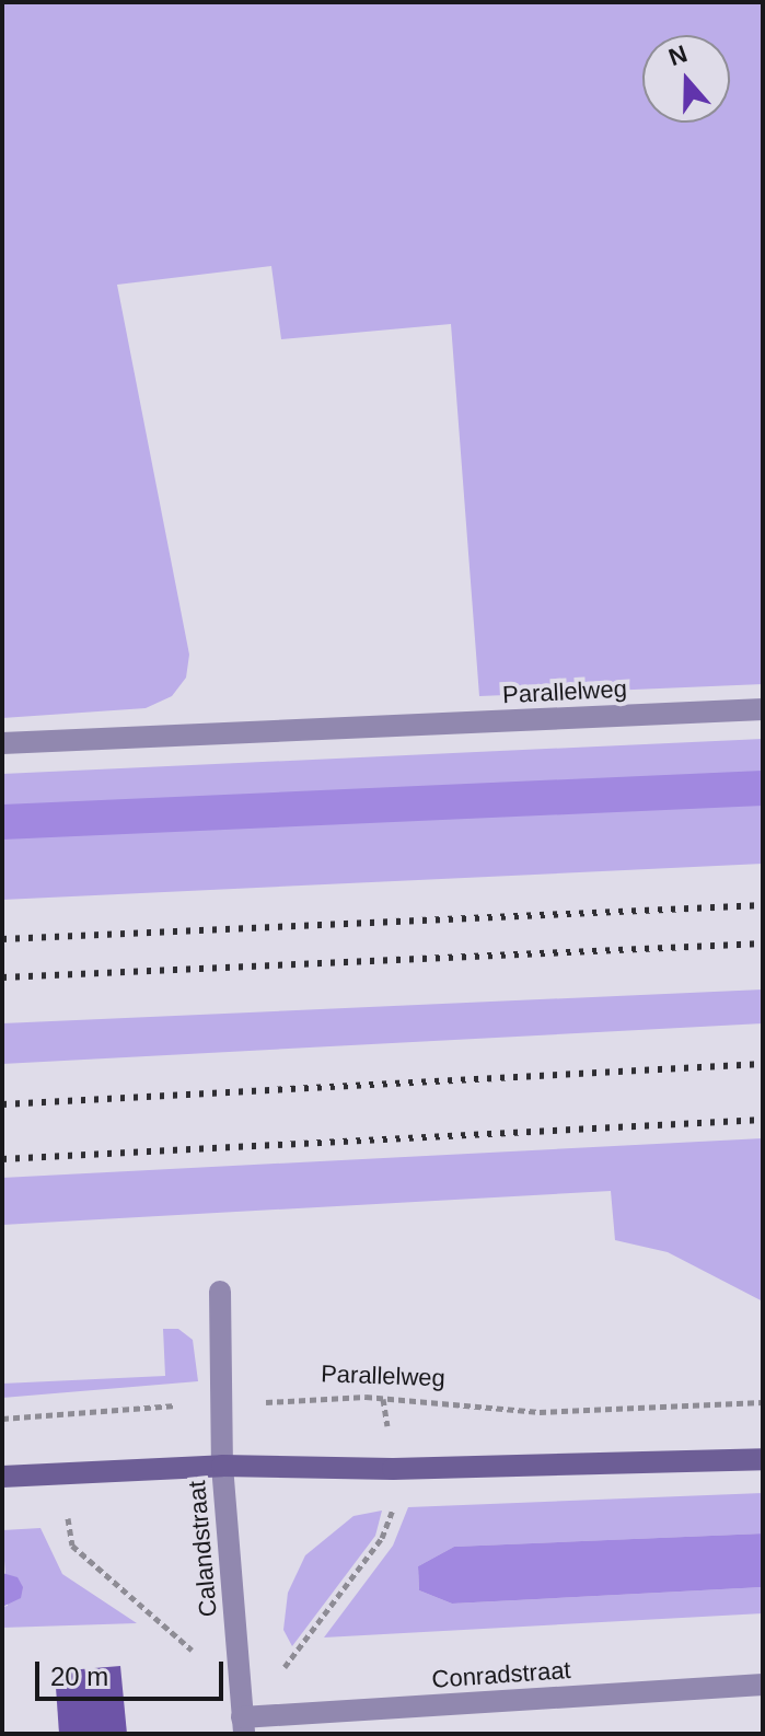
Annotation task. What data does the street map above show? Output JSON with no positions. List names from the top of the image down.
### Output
{
  "streets": {
    "street": ["Parallelweg", "Calandstraat", "Conradstraat"]
  },
  "crossings": [
    ["Parallelweg", "Calandstraat"],
    ["Calandstraat", "Conradstraat"]
  ],
  "scale_bar": "20 m",
  "north": "top"
}
